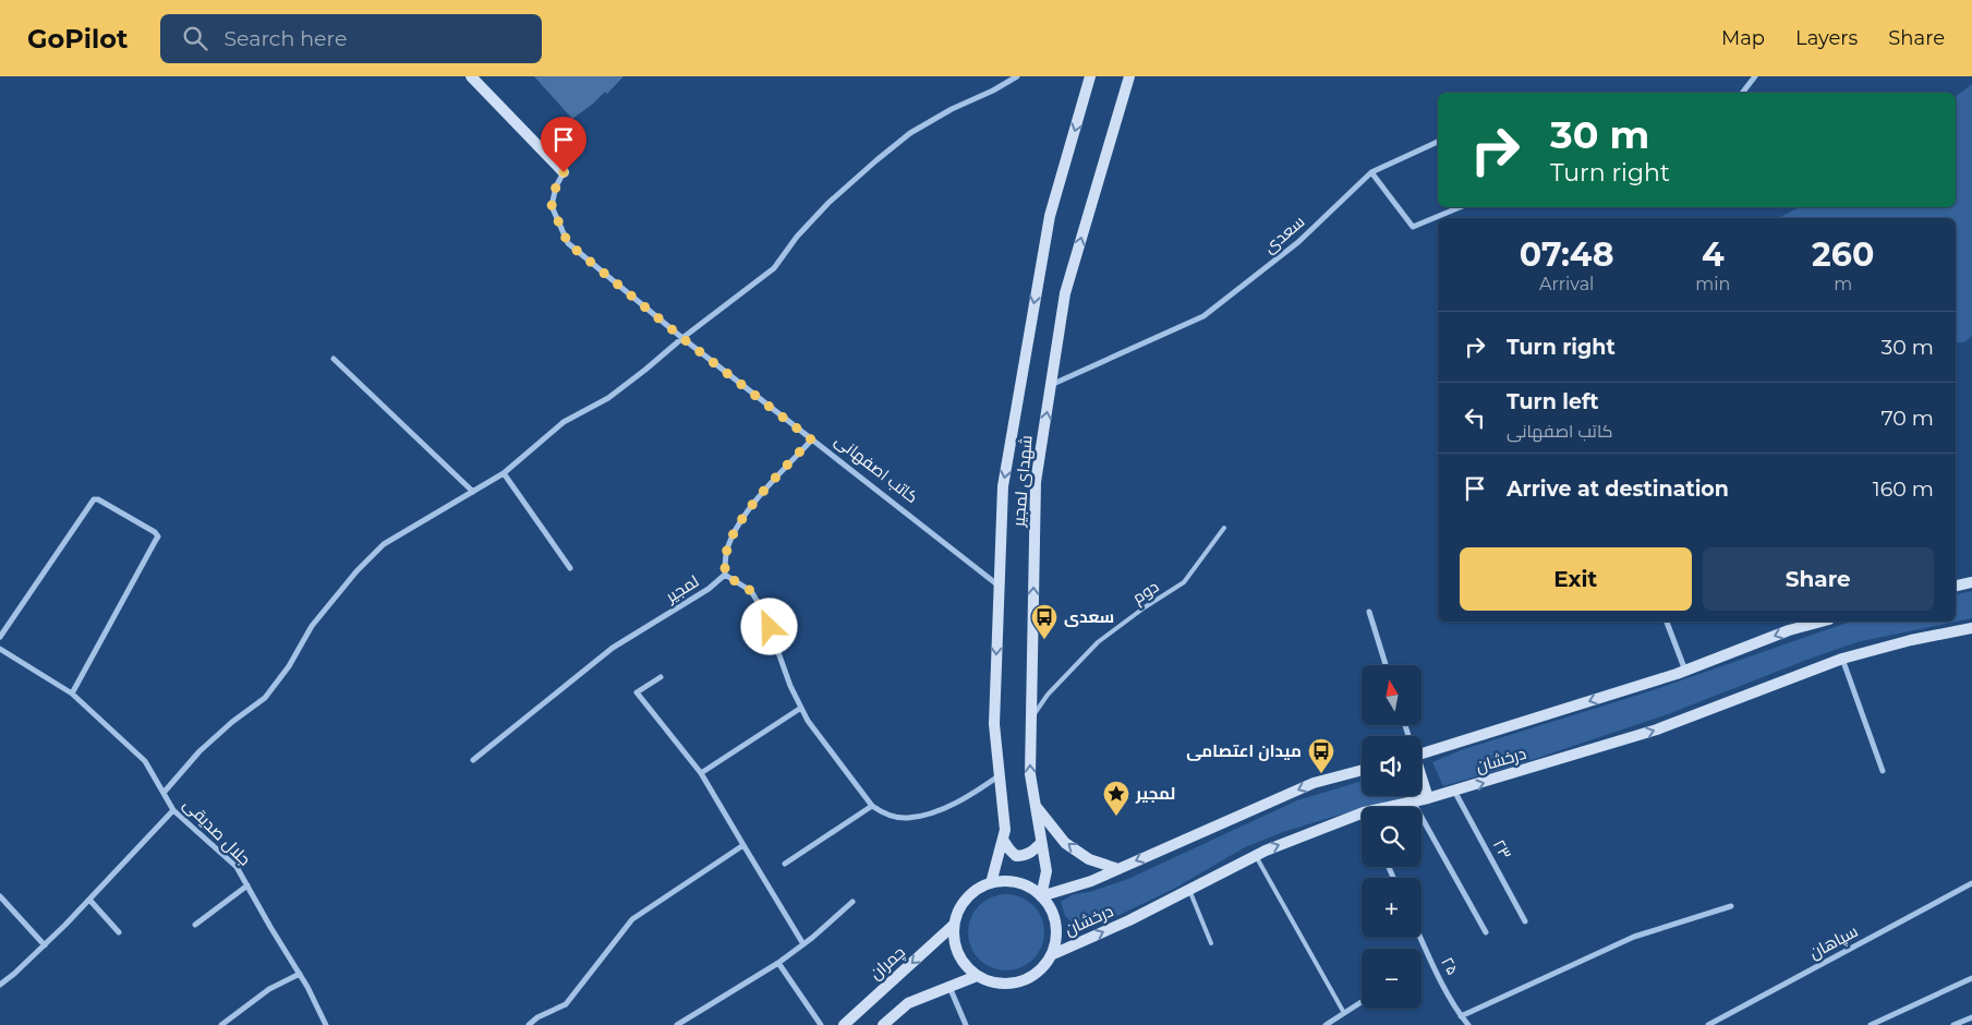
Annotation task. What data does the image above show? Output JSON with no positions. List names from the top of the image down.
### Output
{
  "streets": {
    "main road": [
      "کاتب اصفهانی",
      "شهدای لمجیر",
      "درخشان",
      "چمران"
    ],
    "street": [
      "سعدی",
      "لمجیر",
      "جلال صدیقی",
      "۲۳",
      "سپاهان",
      "۲۵"
    ],
    "lane": ["دوم"]
  },
  "crossings": [
    ["سعدی", "شهدای لمجیر"],
    ["کاتب اصفهانی", "شهدای لمجیر"],
    ["شهدای لمجیر", "دوم"],
    ["شهدای لمجیر", "درخشان"],
    ["شهدای لمجیر", "چمران"],
    ["درخشان", "۲۳"],
    ["درخشان", "چمران"]
  ],
  "places": {
    "bus stop": ["سعدی", "میدان اعتصامی"],
    "place": ["لمجیر"]
  },
  "north": "top",
  "page": {
    "header": "GoPilot",
    "search": "Search here",
    "nav": ["Map", "Layers", "Share"],
    "turn": ["30 m", "Turn right"],
    "eta": [
      "07:48",
      "Arrival",
      "4",
      "min",
      "260",
      "m"
    ],
    "list": [
      {
        "name": "Turn right",
        "value": "30 m"
      },
      {
        "name": "Turn left",
        "note": "کاتب اصفهانی",
        "value": "70 m"
      },
      {
        "name": "Arrive at destination",
        "value": "160 m"
      }
    ],
    "buttons": ["Exit", "Share"],
    "map_buttons": ["+", "−"]
  }
}
